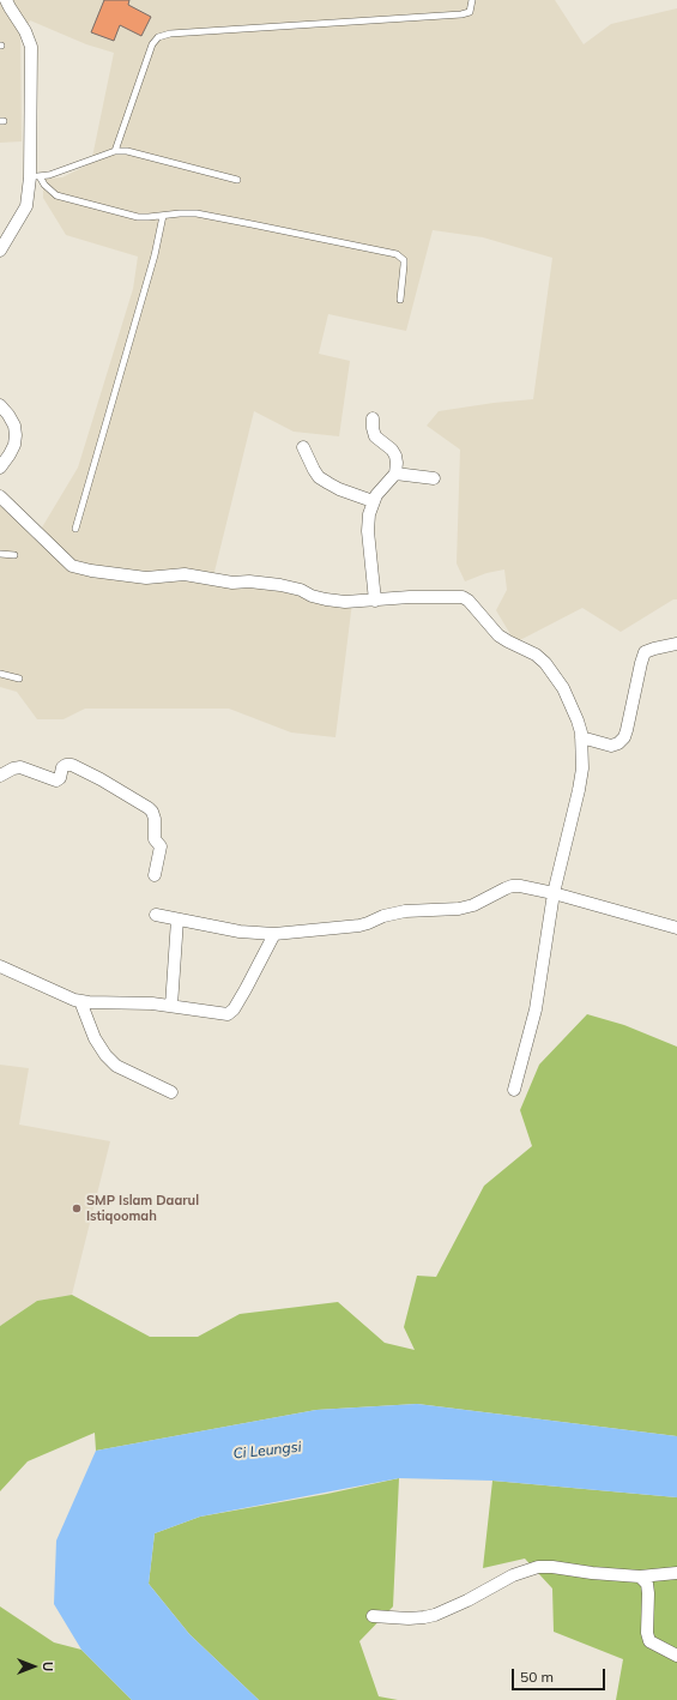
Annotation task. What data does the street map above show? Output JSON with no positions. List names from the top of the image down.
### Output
{
  "water": ["Ci Leungsi"],
  "places": ["SMP Islam Daarul Istiqoomah"],
  "scale_bar": "50 m",
  "north": "right"
}
